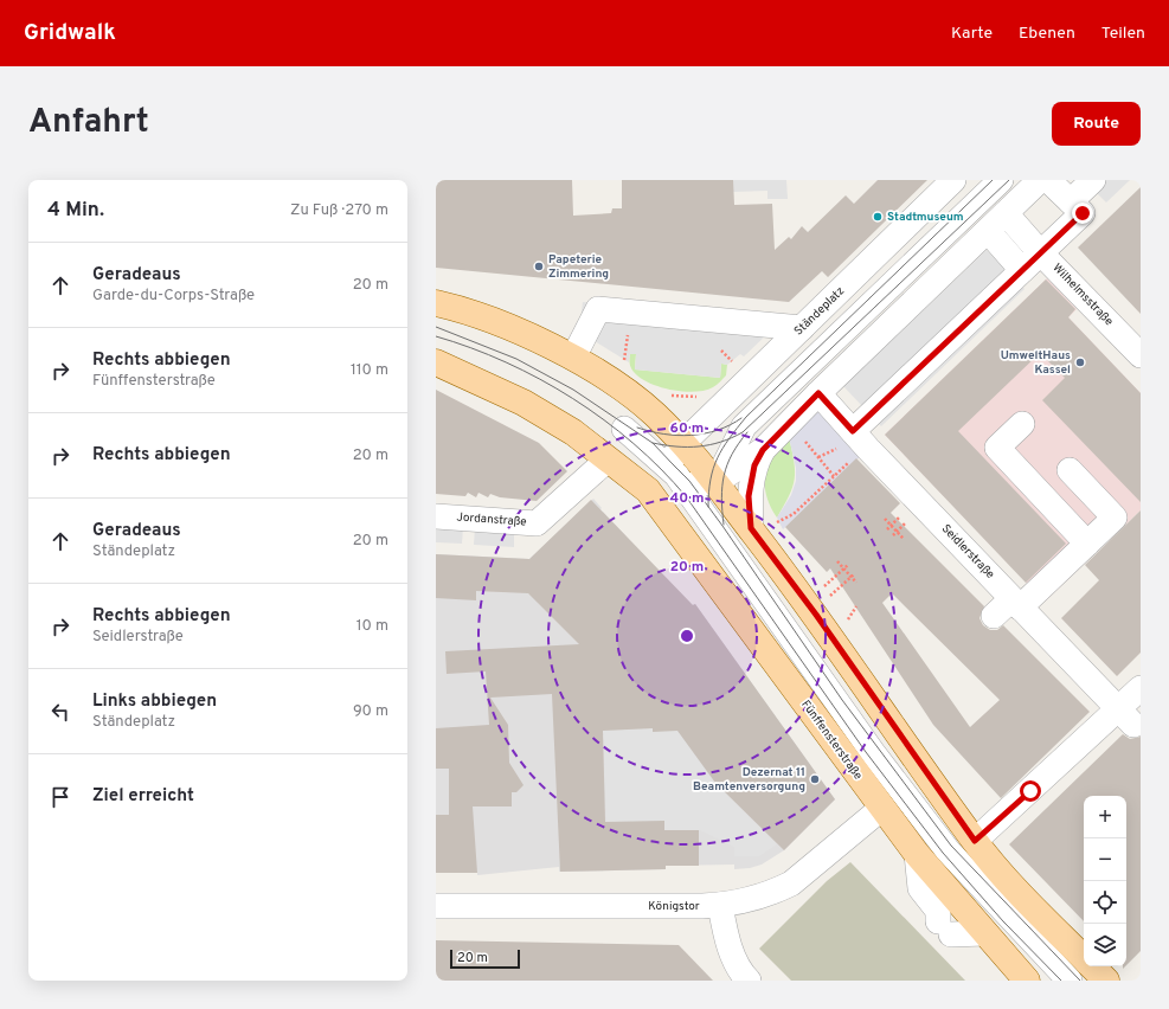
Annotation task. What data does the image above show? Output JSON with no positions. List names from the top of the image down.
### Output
{
  "streets": {
    "main road": ["Fünffensterstraße"],
    "street": [
      "Wilhelmsstraße",
      "Ständeplatz",
      "Jordanstraße",
      "Seidlerstraße",
      "Königstor"
    ]
  },
  "crossings": [
    ["Jordanstraße", "Fünffensterstraße"],
    ["Fünffensterstraße", "Königstor"]
  ],
  "places": [
    "Stadtmuseum",
    "Papeterie Zimmering",
    "UmweltHaus Kassel",
    "Dezernat 11 Beamtenversorgung"
  ],
  "scale_bar": "20 m",
  "page": {
    "header": "Gridwalk",
    "nav": ["Karte", "Ebenen", "Teilen"],
    "title": "Anfahrt",
    "buttons": "Route",
    "heading": ["4 Min.", "Zu Fuß · 270 m"],
    "list": [
      ["Geradeaus", "Garde-du-Corps-Straße", "20 m"],
      ["Rechts abbiegen", "Fünffensterstraße", "110 m"],
      ["Rechts abbiegen", "20 m"],
      ["Geradeaus", "Ständeplatz", "20 m"],
      ["Rechts abbiegen", "Seidlerstraße", "10 m"],
      ["Links abbiegen", "Ständeplatz", "90 m"],
      "Ziel erreicht"
    ],
    "map_buttons": ["+", "−"],
    "scale": "20 m"
  },
  "rings": ["60 m", "40 m", "20 m"]
}
